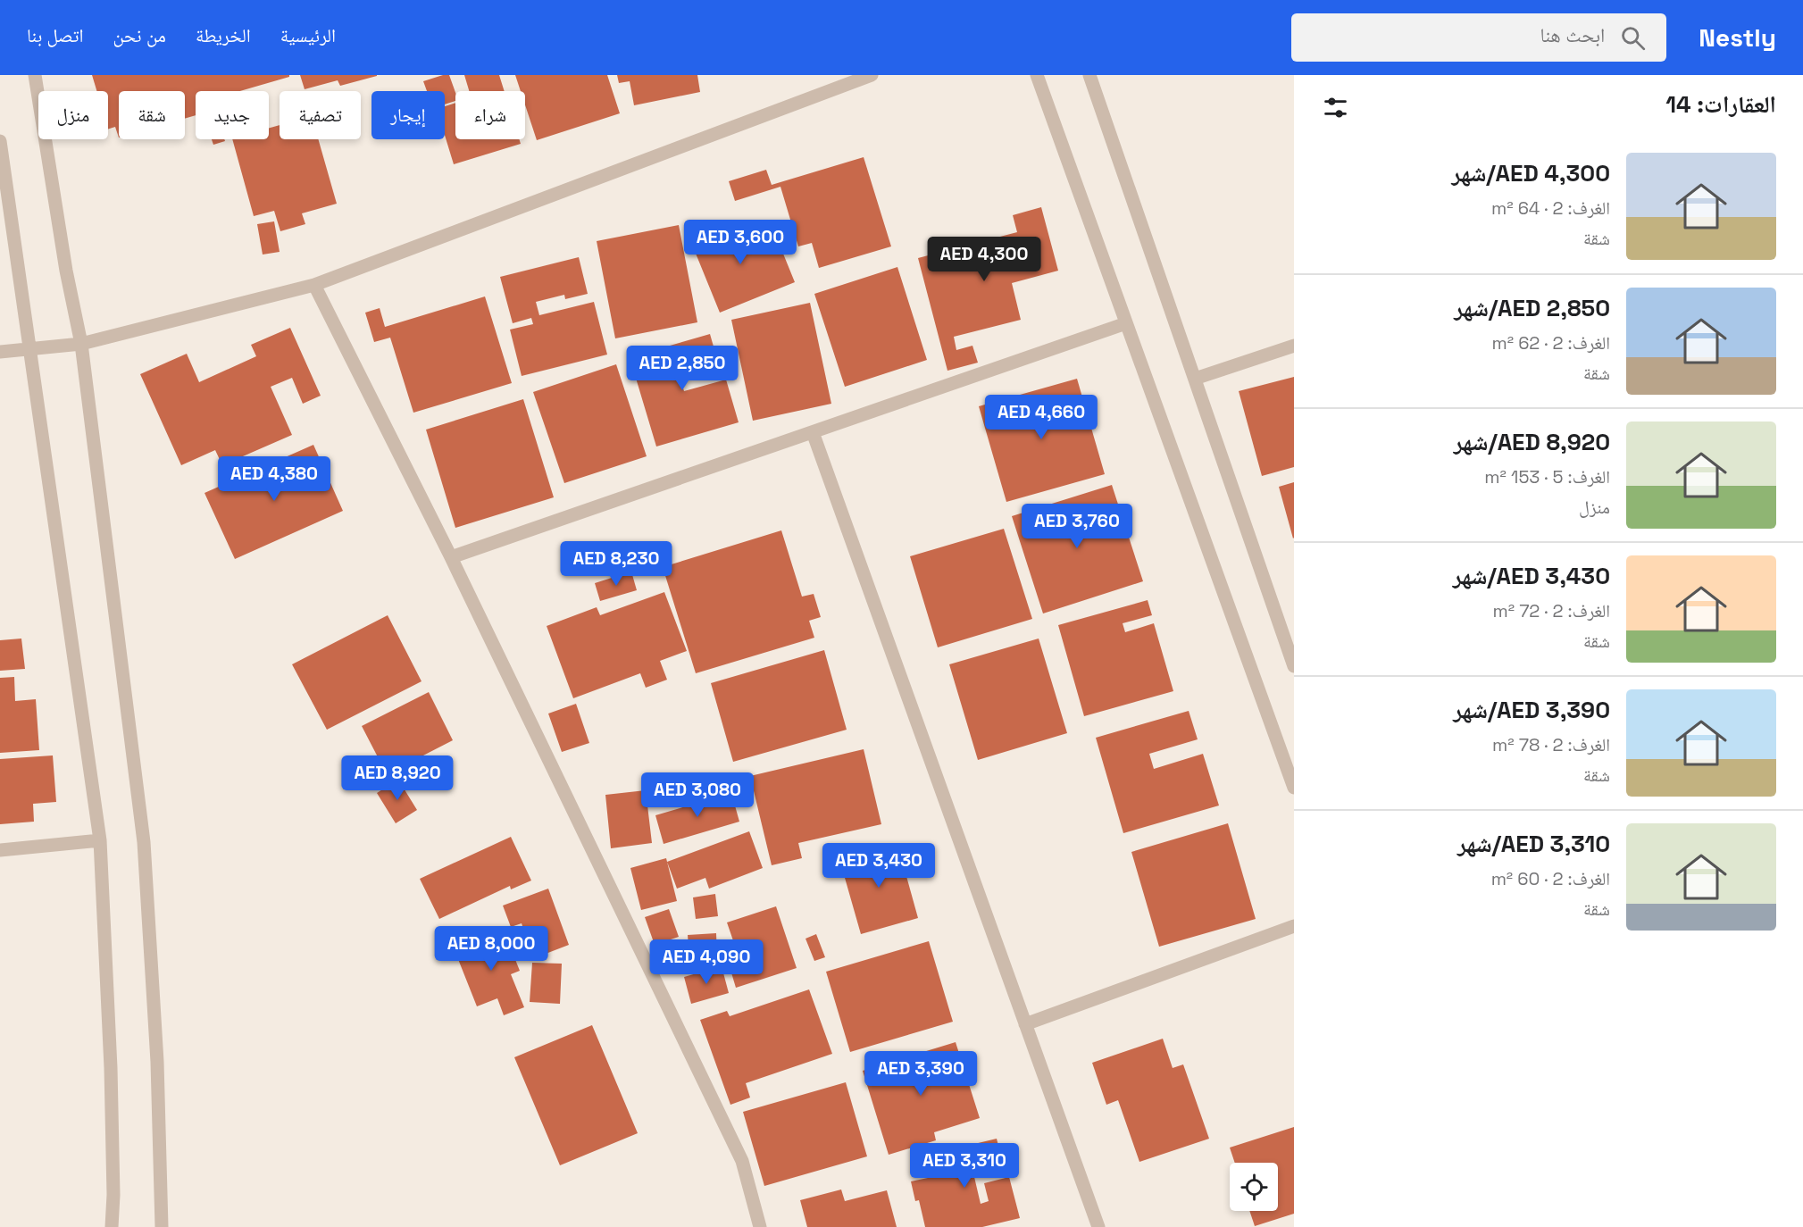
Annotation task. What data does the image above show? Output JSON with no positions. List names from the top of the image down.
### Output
{
  "page": {
    "header": "Nestly",
    "search": "ابحث هنا",
    "nav": [
      "الرئيسية",
      "الخريطة",
      "من نحن",
      "اتصل بنا"
    ],
    "heading": "العقارات: 14",
    "chip": [
      "شراء",
      "إيجار",
      "تصفية",
      "جديد",
      "شقة",
      "منزل"
    ],
    "list": [
      {
        "name": "AED 4,300/شهر",
        "note": "الغرف: 2 · 64 m² · شقة"
      },
      {
        "name": "AED 2,850/شهر",
        "note": "الغرف: 2 · 62 m² · شقة"
      },
      {
        "name": "AED 8,920/شهر",
        "note": "الغرف: 5 · 153 m² · منزل"
      },
      {
        "name": "AED 3,430/شهر",
        "note": "الغرف: 2 · 72 m² · شقة"
      },
      {
        "name": "AED 3,390/شهر",
        "note": "الغرف: 2 · 78 m² · شقة"
      },
      {
        "name": "AED 3,310/شهر",
        "note": "الغرف: 2 · 60 m² · شقة"
      }
    ],
    "price": [
      "AED 3,600",
      "AED 4,300",
      "AED 2,850",
      "AED 4,660",
      "AED 4,380",
      "AED 3,760",
      "AED 8,230",
      "AED 8,920",
      "AED 3,080",
      "AED 3,430",
      "AED 8,000",
      "AED 4,090",
      "AED 3,390",
      "AED 3,310"
    ]
  }
}
